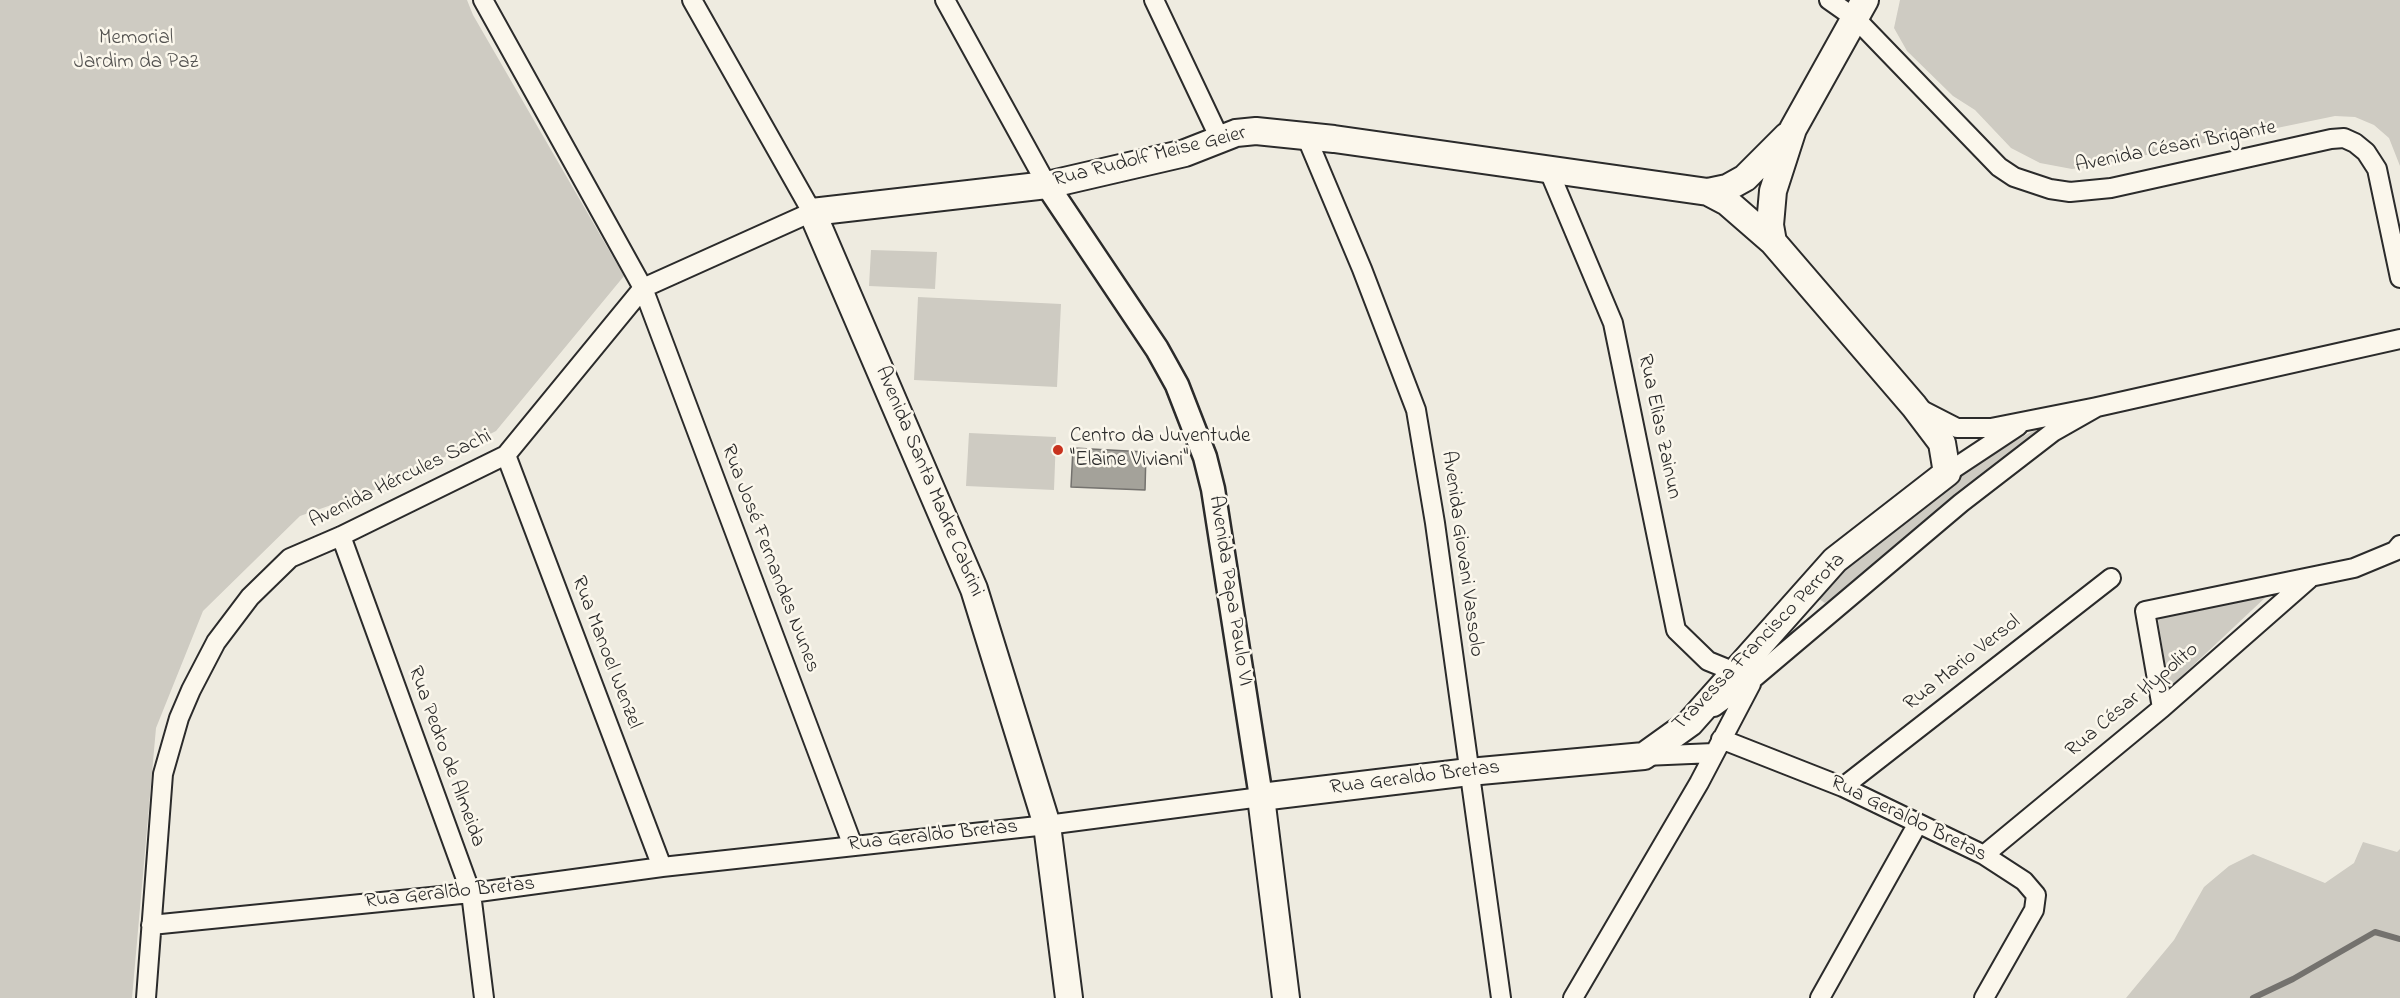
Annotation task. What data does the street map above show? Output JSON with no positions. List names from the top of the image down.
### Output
{
  "streets": {
    "main road": [
      "Rua Rudolf Meise Geier",
      "Avenida Santa Madre Cabrini",
      "Avenida Papa Paulo VI",
      "Travessa Francisco Perrota",
      "Rua Geraldo Bretas"
    ],
    "street": [
      "Avenida Césari Brigante",
      "Rua Elias Zainun",
      "Avenida Hércules Sachi",
      "Avenida Giovani Vassolo",
      "Rua José Fernandes Nunes",
      "Rua Manoel Wenzel",
      "Rua Mario Versol",
      "Rua César Hypolito",
      "Rua Pedro de Almeida"
    ]
  },
  "crossings": [
    ["Rua Rudolf Meise Geier", "Rua Elias Zainun"],
    ["Rua Rudolf Meise Geier", "Avenida Hércules Sachi"],
    ["Rua Rudolf Meise Geier", "Avenida Santa Madre Cabrini"],
    ["Rua Rudolf Meise Geier", "Avenida Giovani Vassolo"],
    ["Rua Rudolf Meise Geier", "Rua José Fernandes Nunes"],
    ["Rua Rudolf Meise Geier", "Avenida Papa Paulo VI"],
    ["Rua Elias Zainun", "Travessa Francisco Perrota"],
    ["Avenida Hércules Sachi", "Rua José Fernandes Nunes"],
    ["Avenida Hércules Sachi", "Rua Manoel Wenzel"],
    ["Avenida Hércules Sachi", "Rua Pedro de Almeida"],
    ["Avenida Hércules Sachi", "Rua Geraldo Bretas"],
    ["Avenida Santa Madre Cabrini", "Rua Geraldo Bretas"],
    ["Avenida Giovani Vassolo", "Rua Geraldo Bretas"],
    ["Rua José Fernandes Nunes", "Rua Geraldo Bretas"],
    ["Avenida Papa Paulo VI", "Rua Geraldo Bretas"],
    ["Travessa Francisco Perrota", "Rua Geraldo Bretas"],
    ["Rua Manoel Wenzel", "Rua Geraldo Bretas"],
    ["Rua Mario Versol", "Rua Geraldo Bretas"],
    ["Rua César Hypolito", "Rua Geraldo Bretas"],
    ["Rua Pedro de Almeida", "Rua Geraldo Bretas"]
  ],
  "parks": ["Memorial Jardim da Paz"],
  "places": ["Centro da Juventude \"Elaine Viviani\""]
}
